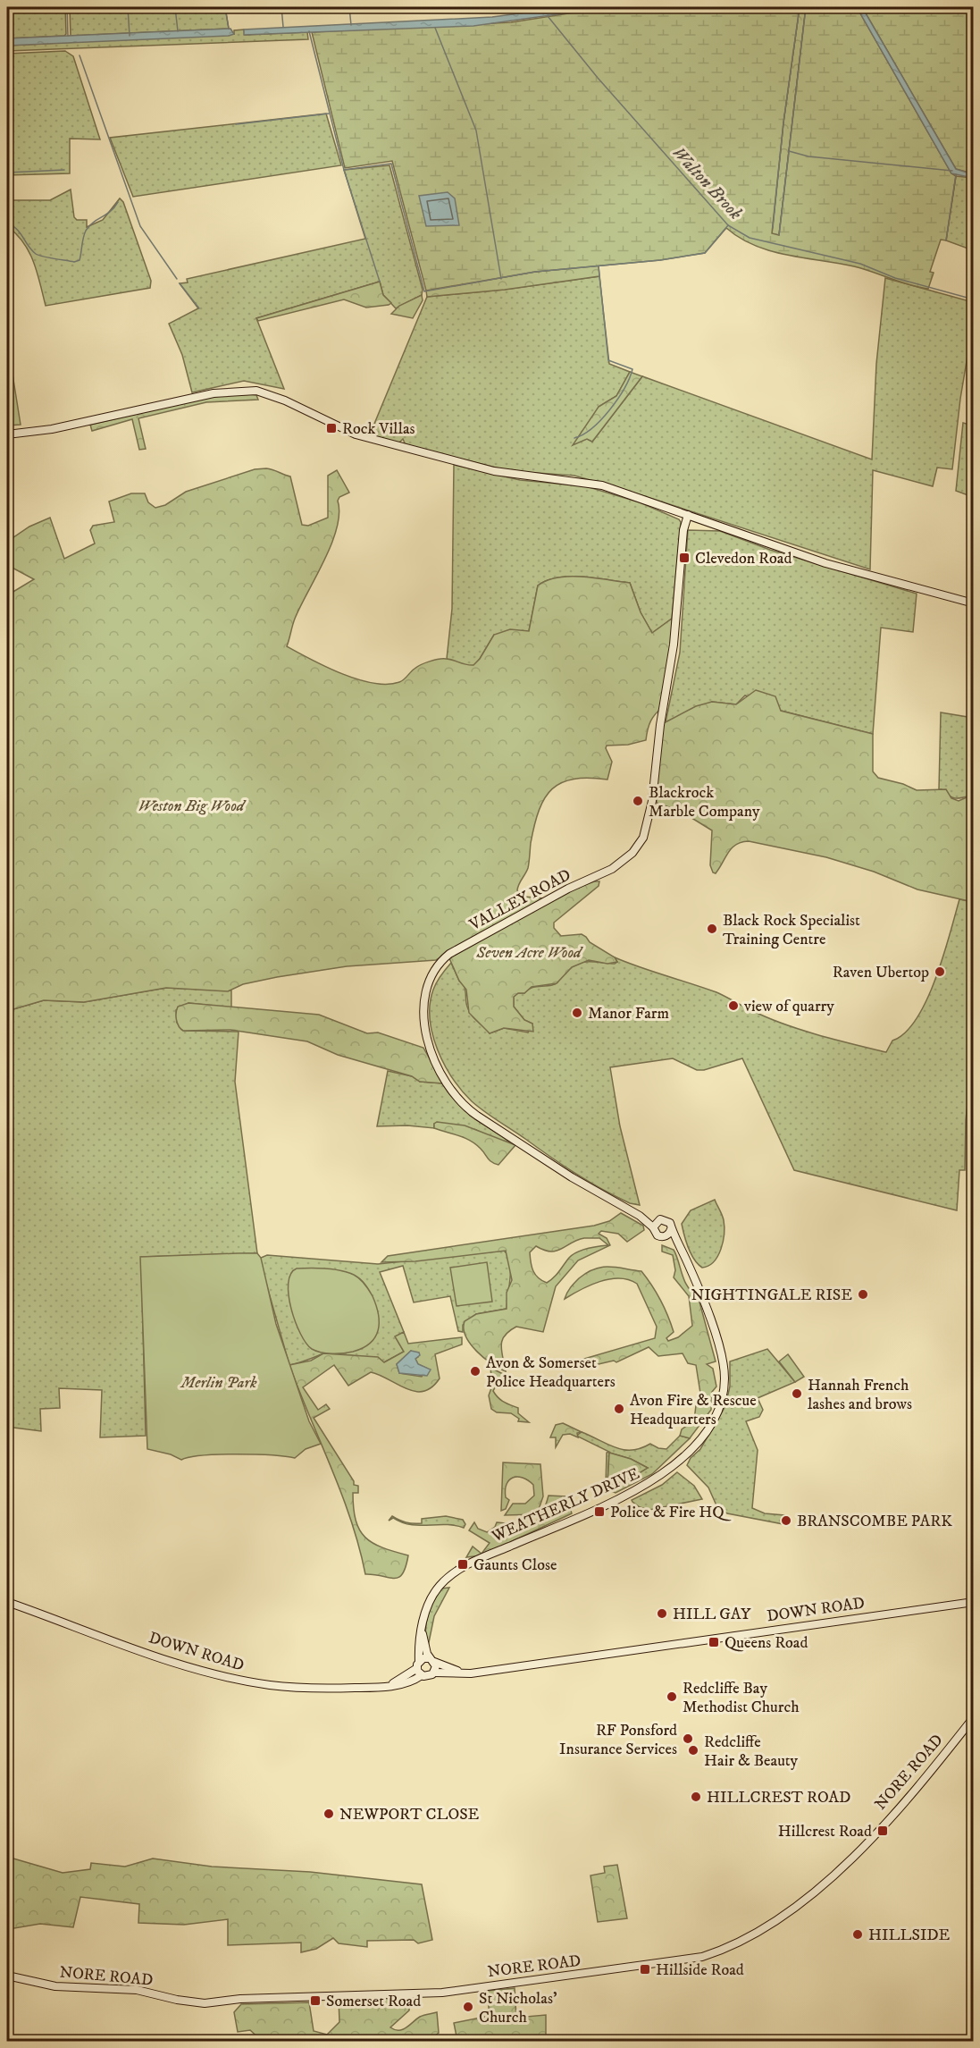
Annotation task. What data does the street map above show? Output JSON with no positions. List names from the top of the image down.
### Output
{
  "streets": {
    "street": [
      "VALLEY ROAD",
      "WEATHERLY DRIVE",
      "DOWN ROAD",
      "NORE ROAD"
    ]
  },
  "crossings": [
    ["VALLEY ROAD", "WEATHERLY DRIVE"],
    ["WEATHERLY DRIVE", "DOWN ROAD"]
  ],
  "water": ["Walton Brook"],
  "parks": ["Weston Big Wood", "Seven Acre Wood", "Merlin Park"],
  "places": {
    "transit": [
      "Rock Villas",
      "Clevedon Road",
      "Police & Fire HQ",
      "Gaunts Close",
      "Queens Road",
      "Hillcrest Road",
      "Hillside Road",
      "Somerset Road"
    ],
    "other": [
      "Blackrock Marble Company",
      "Black Rock Specialist Training Centre",
      "Raven Ubertop",
      "view of quarry",
      "Manor Farm",
      "NIGHTINGALE RISE",
      "Avon & Somerset Police Headquarters",
      "Hannah French lashes and brows",
      "Avon Fire & Rescue Headquarters",
      "BRANSCOMBE PARK",
      "HILL GAY",
      "Redcliffe Bay Methodist Church",
      "RF Ponsford Insurance Services",
      "Redcliffe Hair & Beauty",
      "HILLCREST ROAD",
      "NEWPORT CLOSE",
      "HILLSIDE",
      "St Nicholas' Church"
    ]
  }
}
